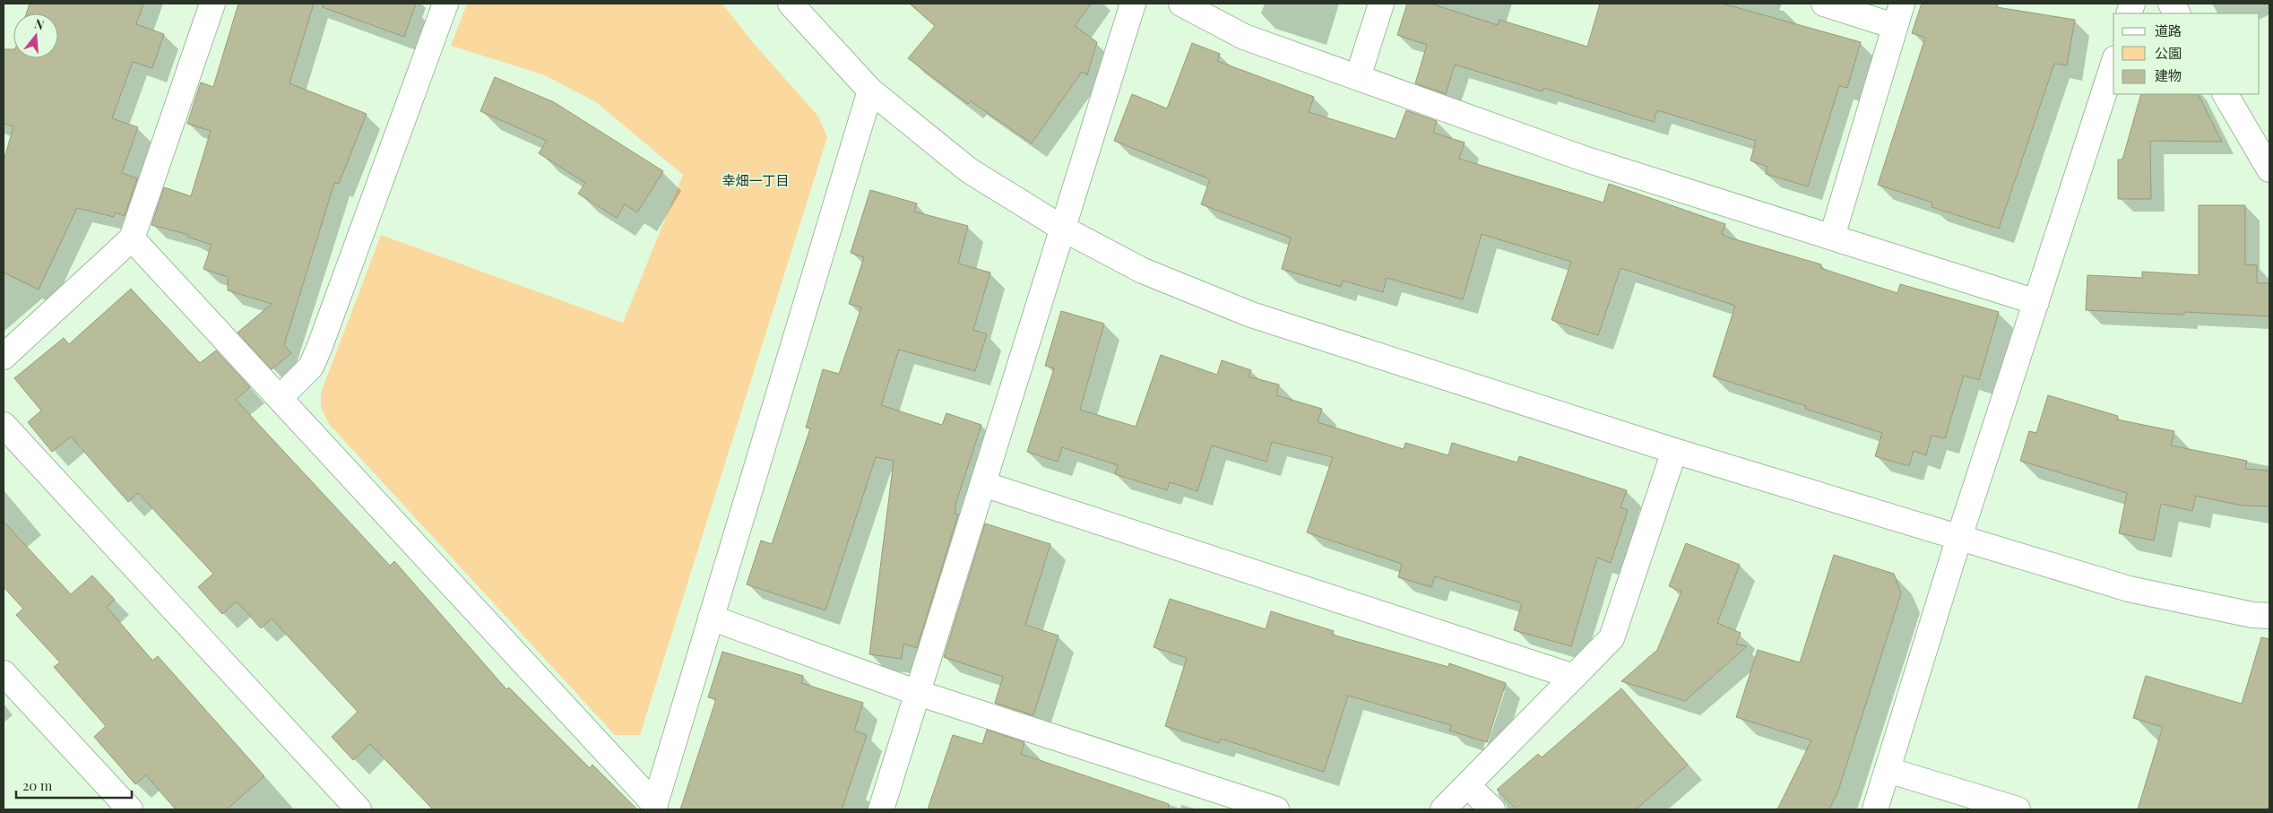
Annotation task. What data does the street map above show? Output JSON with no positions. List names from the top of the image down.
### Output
{
  "districts": ["幸畑一丁目"],
  "legend": ["道路", "公園", "建物"],
  "scale_bar": "20 m",
  "north": "top"
}
